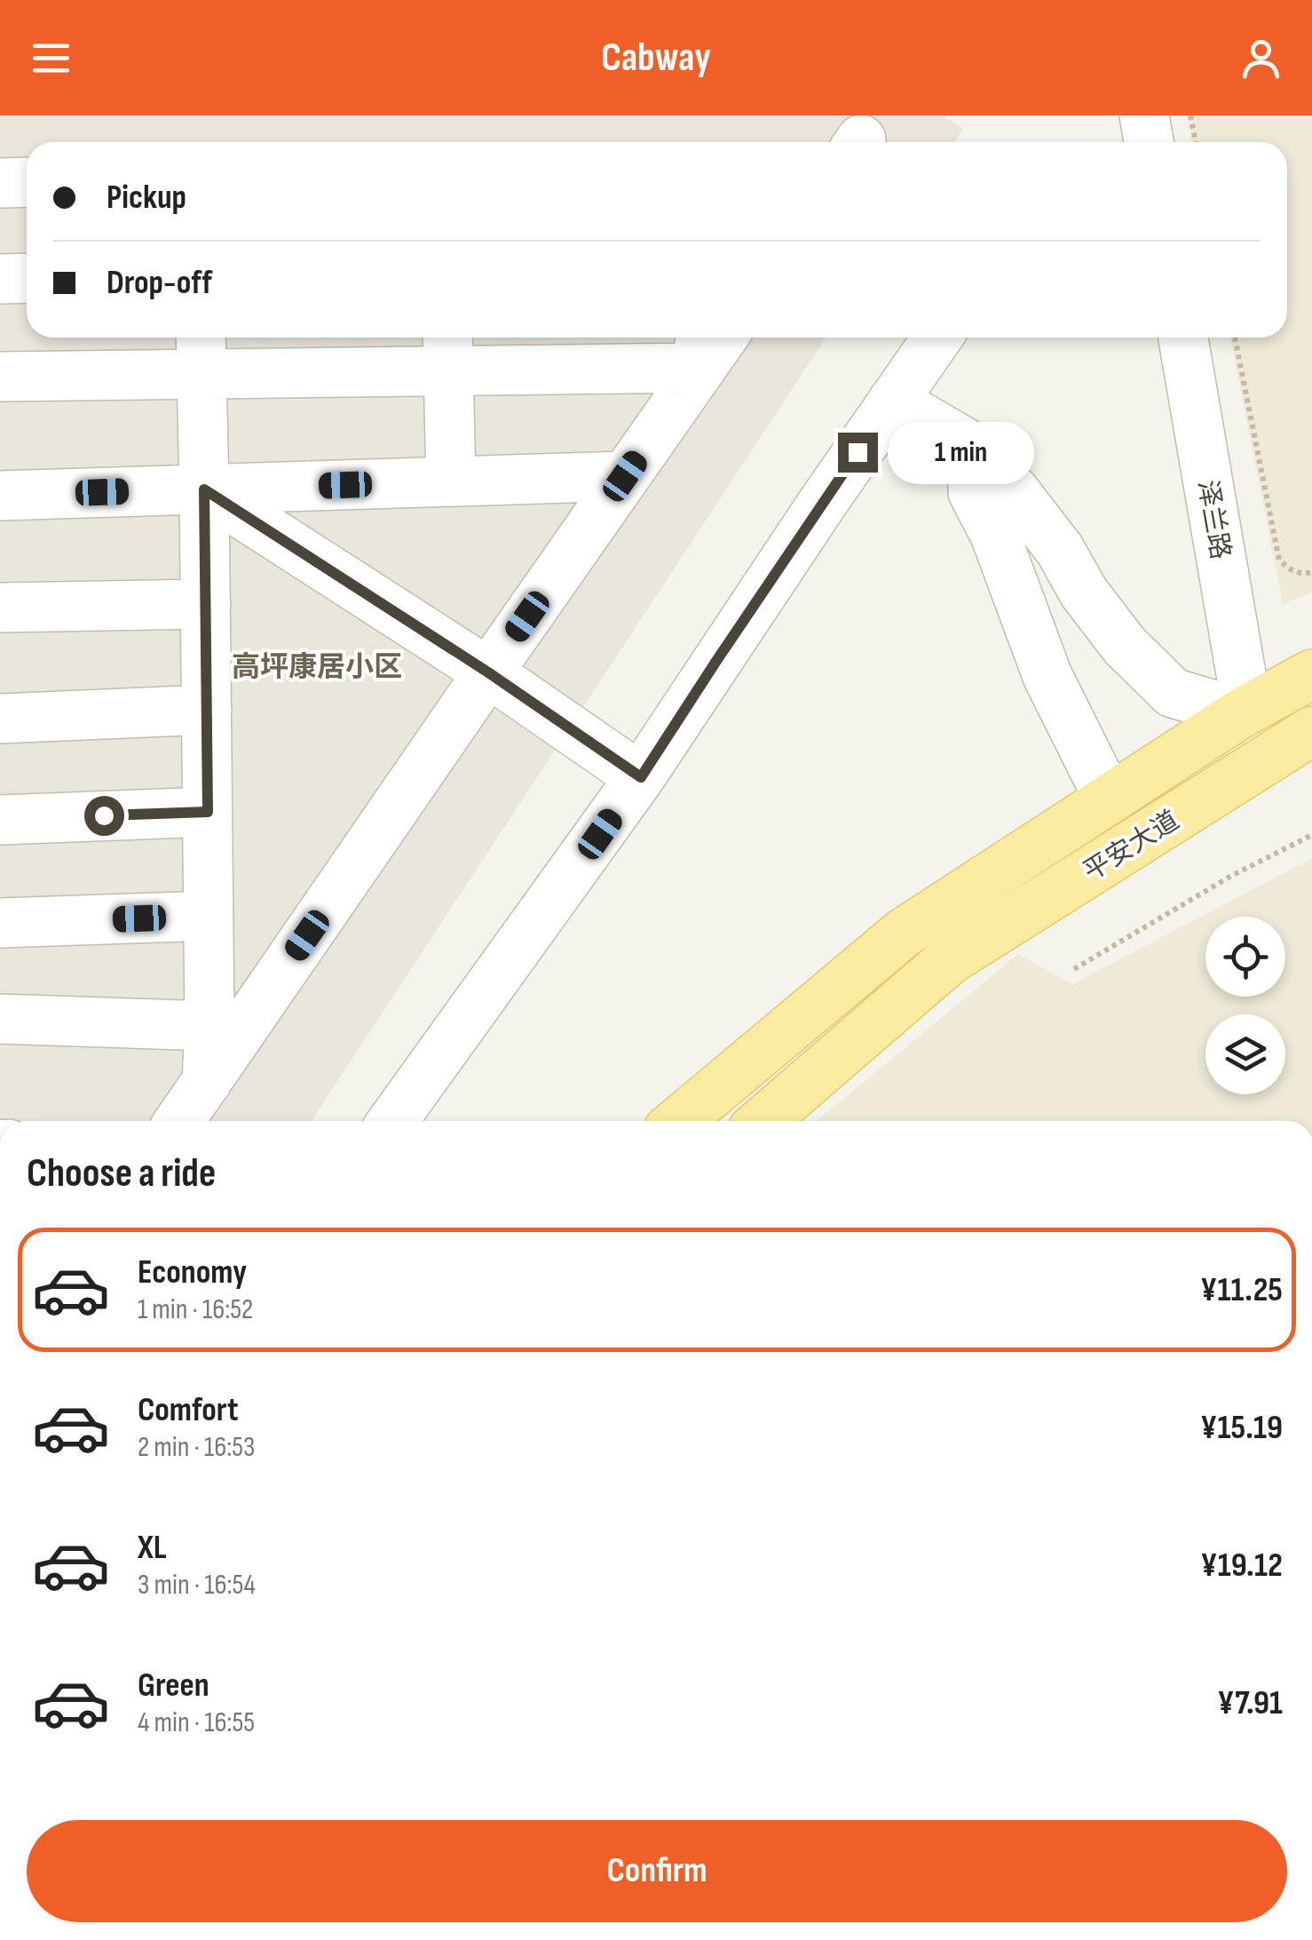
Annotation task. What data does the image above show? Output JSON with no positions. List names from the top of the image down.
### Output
{
  "streets": {
    "main road": ["平安大道"],
    "street": ["泽兰路"]
  },
  "districts": ["高坪康居小区"],
  "page": {
    "header": "Cabway",
    "banner": ["Pickup", "Drop-off"],
    "bubble": "1 min",
    "heading": "Choose a ride",
    "list": [
      {
        "name": "Economy",
        "note": "1 min · 16:52",
        "value": "¥11.25"
      },
      {
        "name": "Comfort",
        "note": "2 min · 16:53",
        "value": "¥15.19"
      },
      {
        "name": "XL",
        "note": "3 min · 16:54",
        "value": "¥19.12"
      },
      {
        "name": "Green",
        "note": "4 min · 16:55",
        "value": "¥7.91"
      }
    ],
    "buttons": "Confirm"
  }
}
